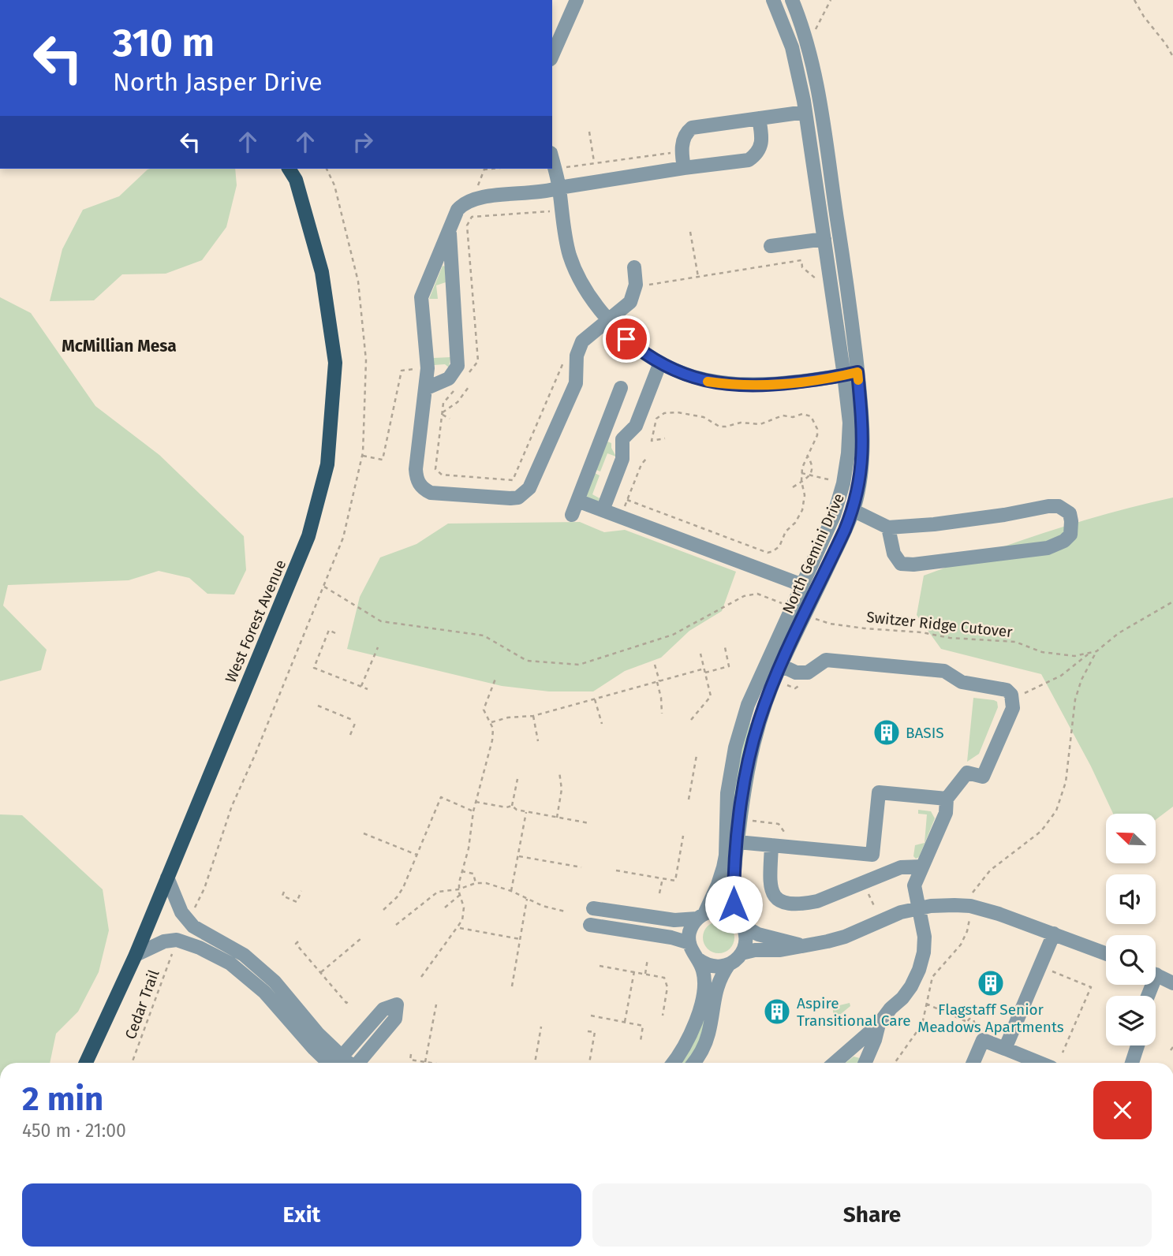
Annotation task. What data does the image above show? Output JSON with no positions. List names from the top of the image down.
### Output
{
  "streets": {
    "main road": ["West Forest Avenue"],
    "street": ["North Gemini Drive"],
    "path": ["Switzer Ridge Cutover", "Cedar Trail"]
  },
  "districts": ["McMillian Mesa"],
  "places": {
    "building": ["BASIS", "Flagstaff Senior Meadows Apartments", "Aspire Transitional Care"]
  },
  "north": "top left",
  "page": {
    "turn": ["310 m", "North Jasper Drive"],
    "heading": ["2 min", "450 m · 21:00"],
    "buttons": ["Exit", "Share"]
  }
}
